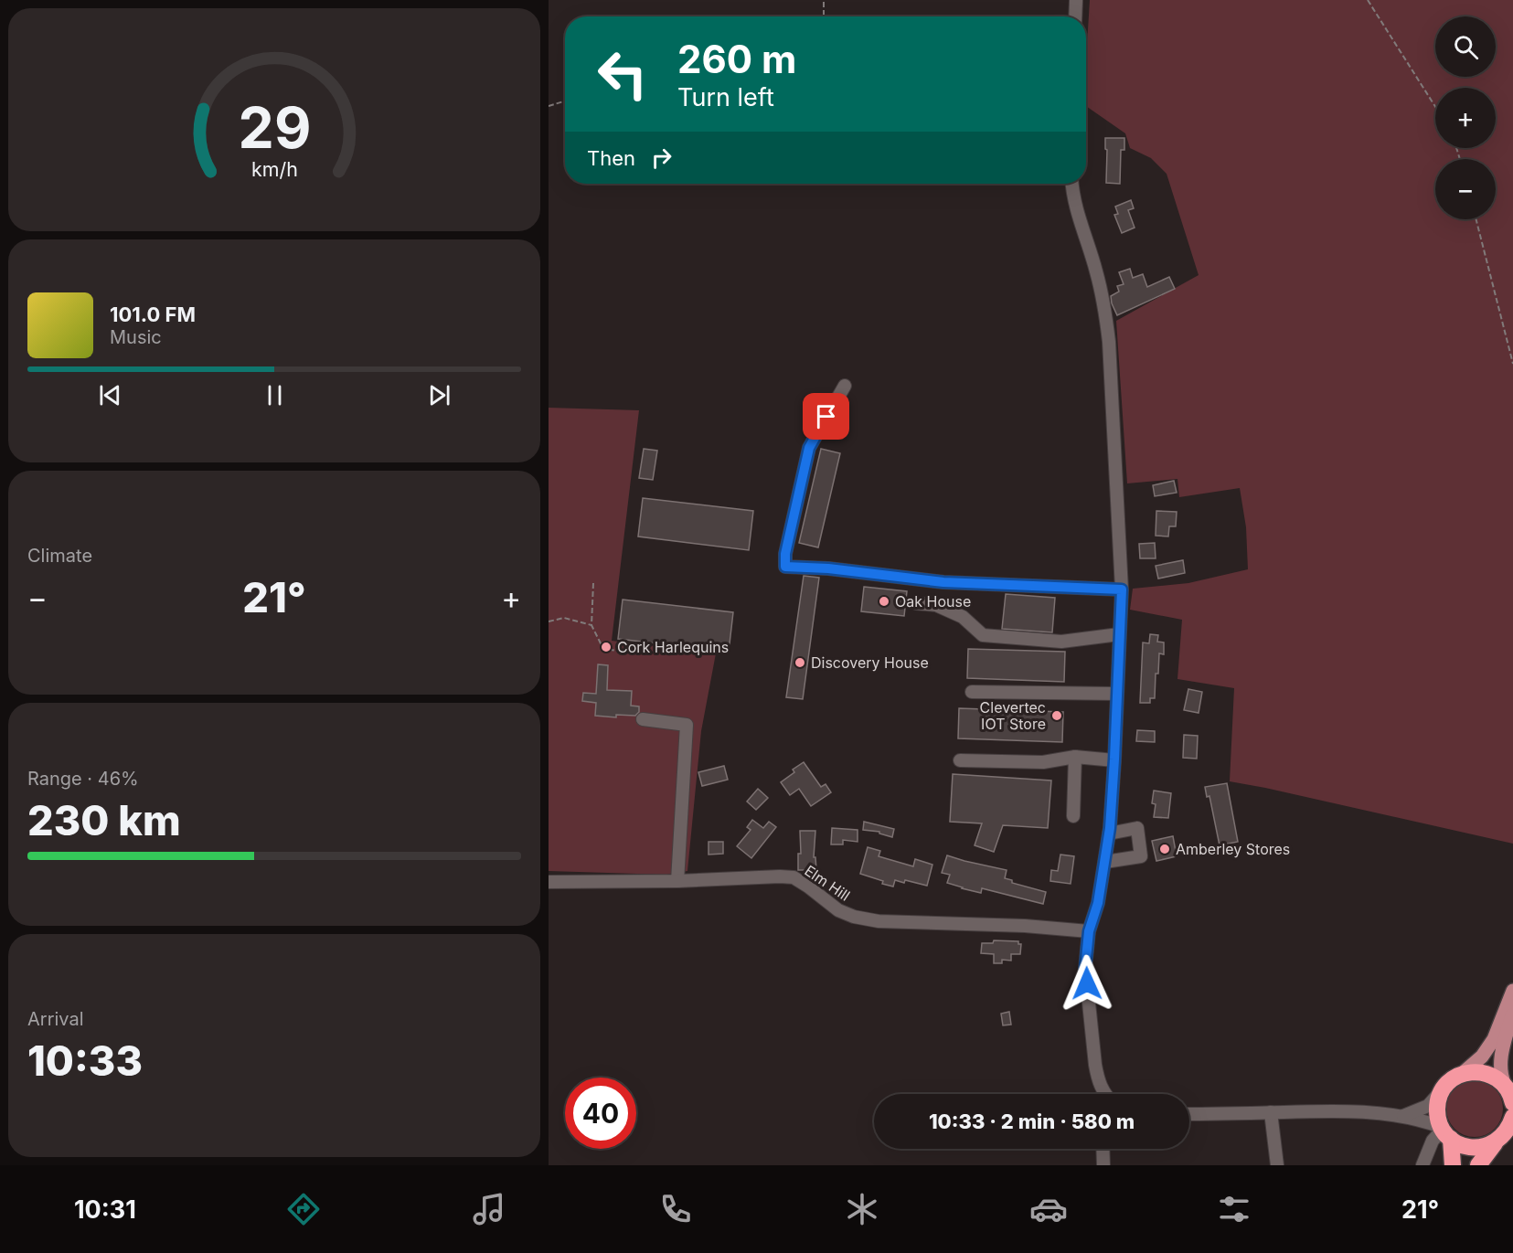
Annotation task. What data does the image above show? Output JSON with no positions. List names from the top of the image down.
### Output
{
  "streets": {
    "street": ["Elm Hill"]
  },
  "places": [
    "Oak House",
    "Cork Harlequins",
    "Discovery House",
    "Clevertec IOT Store",
    "Amberley Stores"
  ],
  "page": {
    "map_buttons": ["+", "−"],
    "turn": ["260 m", "Turn left"],
    "then": "Then",
    "song": ["101.0 FM", "Music"],
    "tile": [
      "Climate",
      ["Range · 46%", "230 km"],
      ["Arrival", "10:33"]
    ],
    "heat": ["−", "21°", "+"],
    "limit": "40",
    "trip": "10:33 · 2 min · 580 m",
    "tabs": ["10:31", "21°"],
    "gauge": ["29", "km/h"]
  }
}
